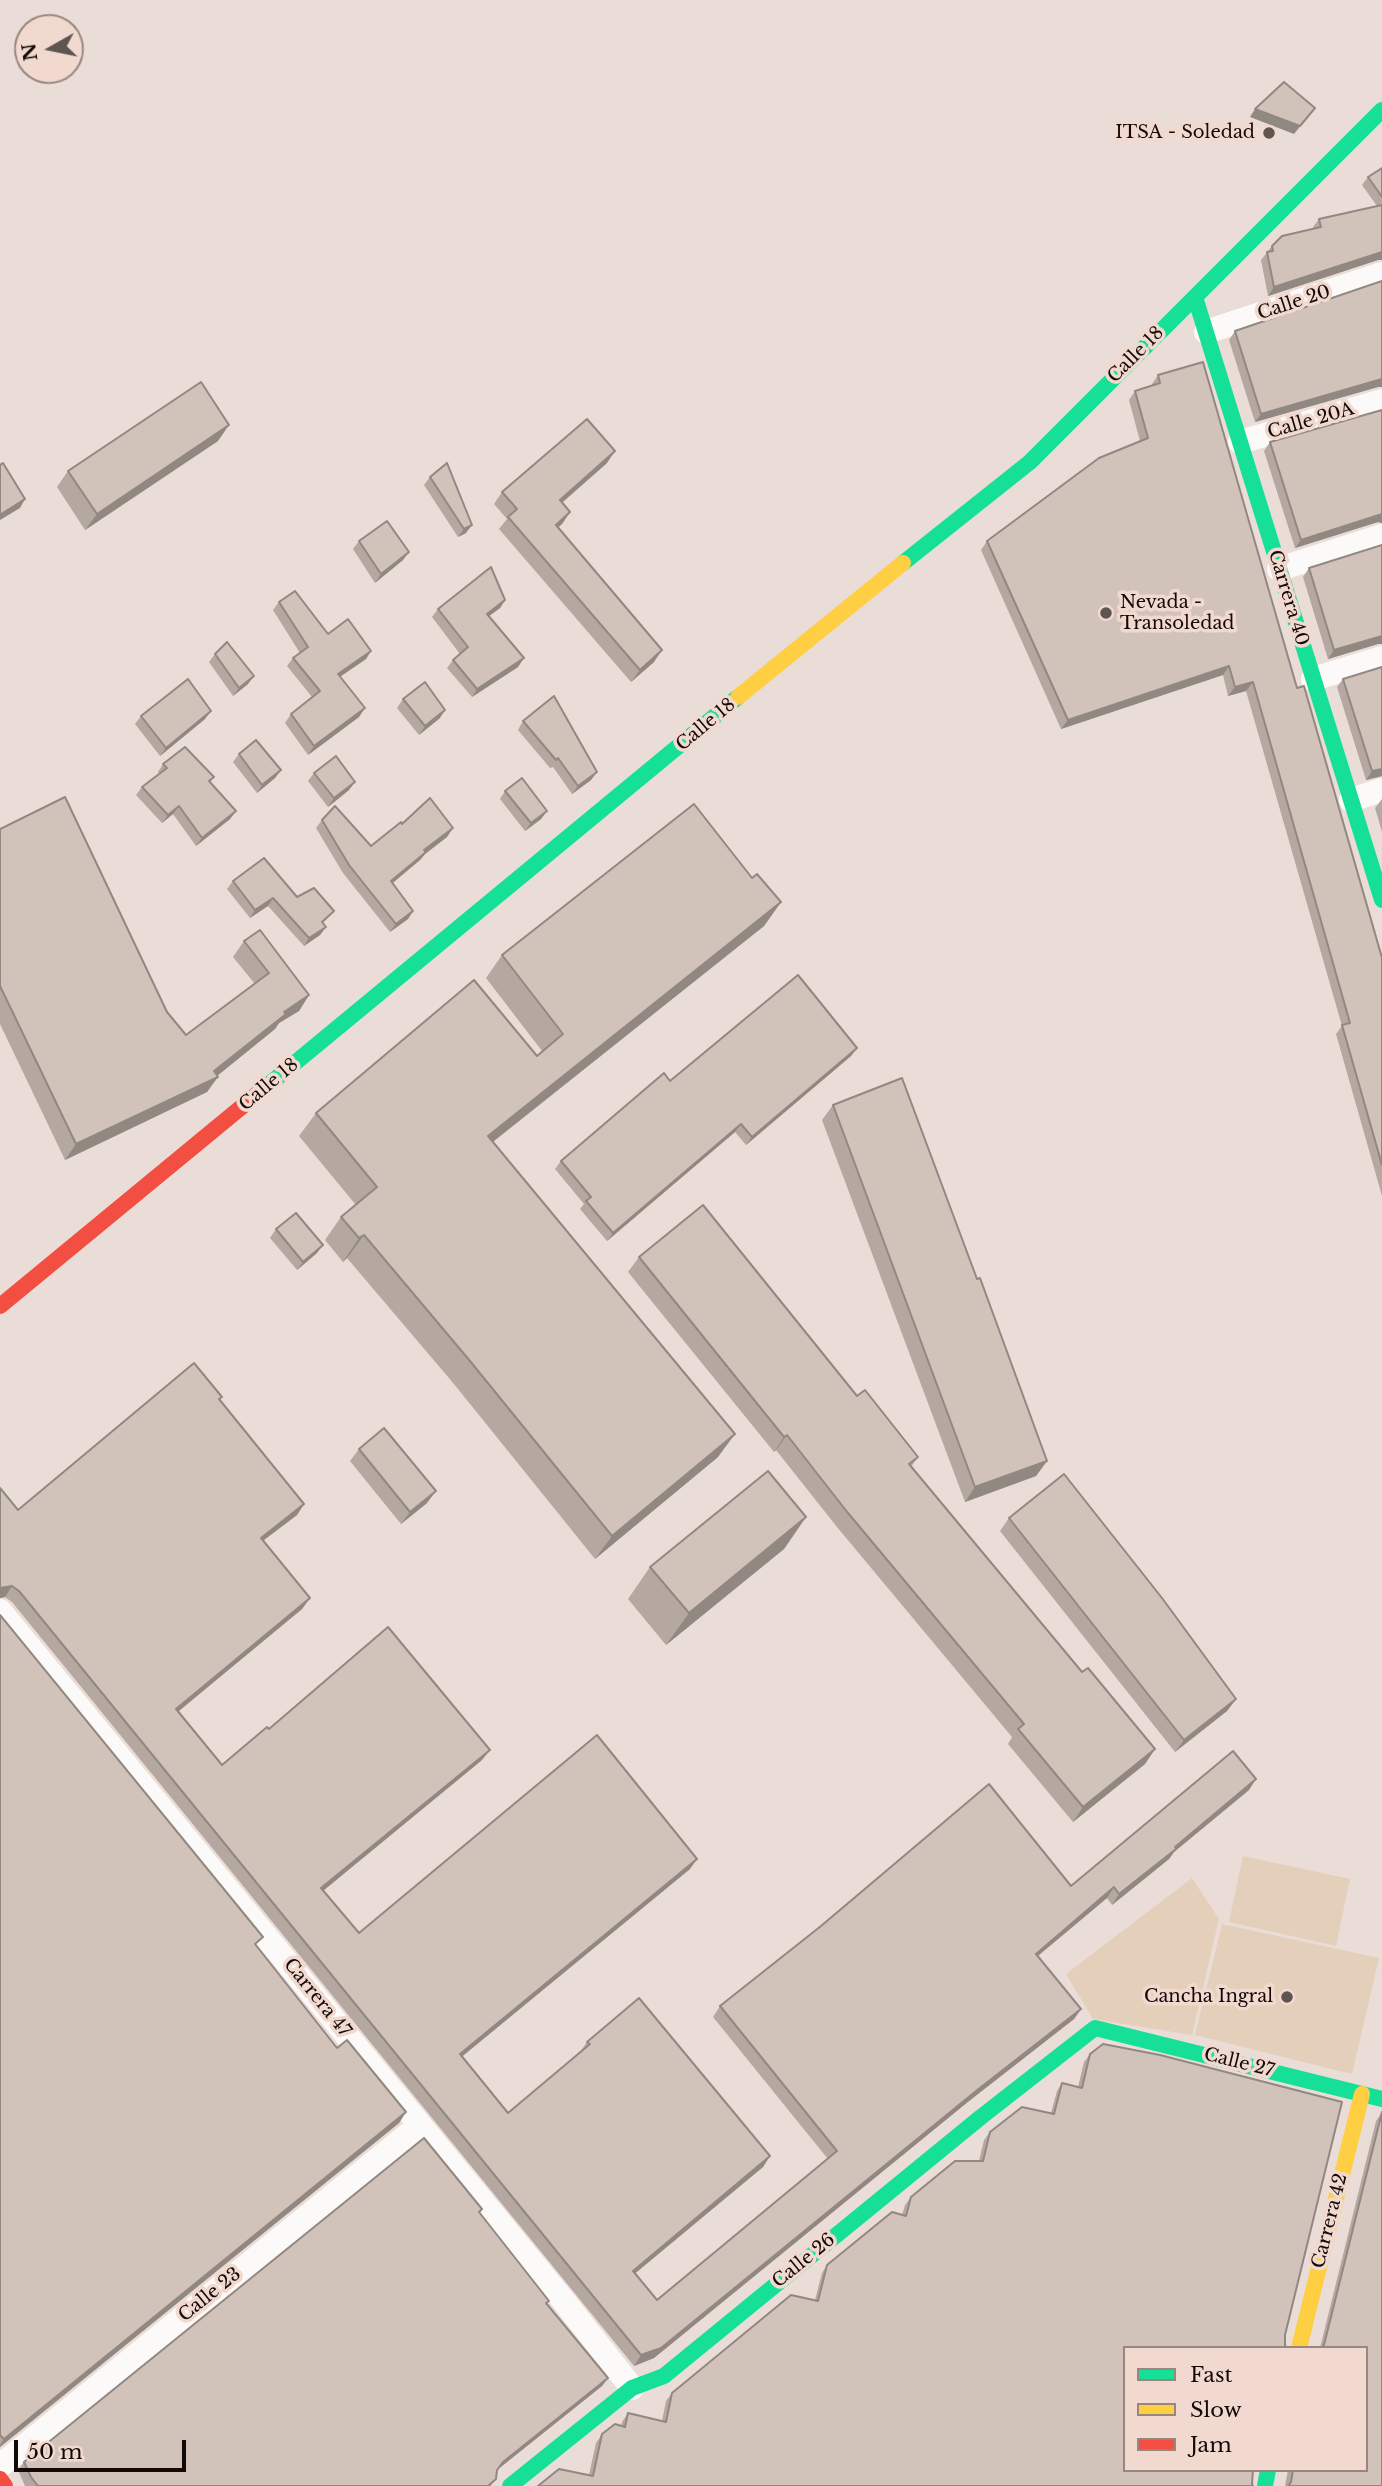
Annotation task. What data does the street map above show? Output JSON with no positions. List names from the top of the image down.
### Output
{
  "streets": {
    "street": [
      "Calle 20",
      "Calle 18",
      "Calle 20A",
      "Carrera 40",
      "Carrera 47",
      "Calle 27",
      "Carrera 42",
      "Calle 26",
      "Calle 23"
    ]
  },
  "crossings": [
    ["Calle 20", "Carrera 40"],
    ["Calle 18", "Carrera 40"],
    ["Calle 20A", "Carrera 40"],
    ["Carrera 47", "Calle 26"],
    ["Carrera 47", "Calle 23"],
    ["Calle 27", "Carrera 42"],
    ["Calle 27", "Calle 26"]
  ],
  "places": ["ITSA - Soledad", "Nevada - Transoledad", "Cancha Ingral"],
  "legend": ["Fast", "Slow", "Jam"],
  "scale_bar": "50 m",
  "north": "left"
}
